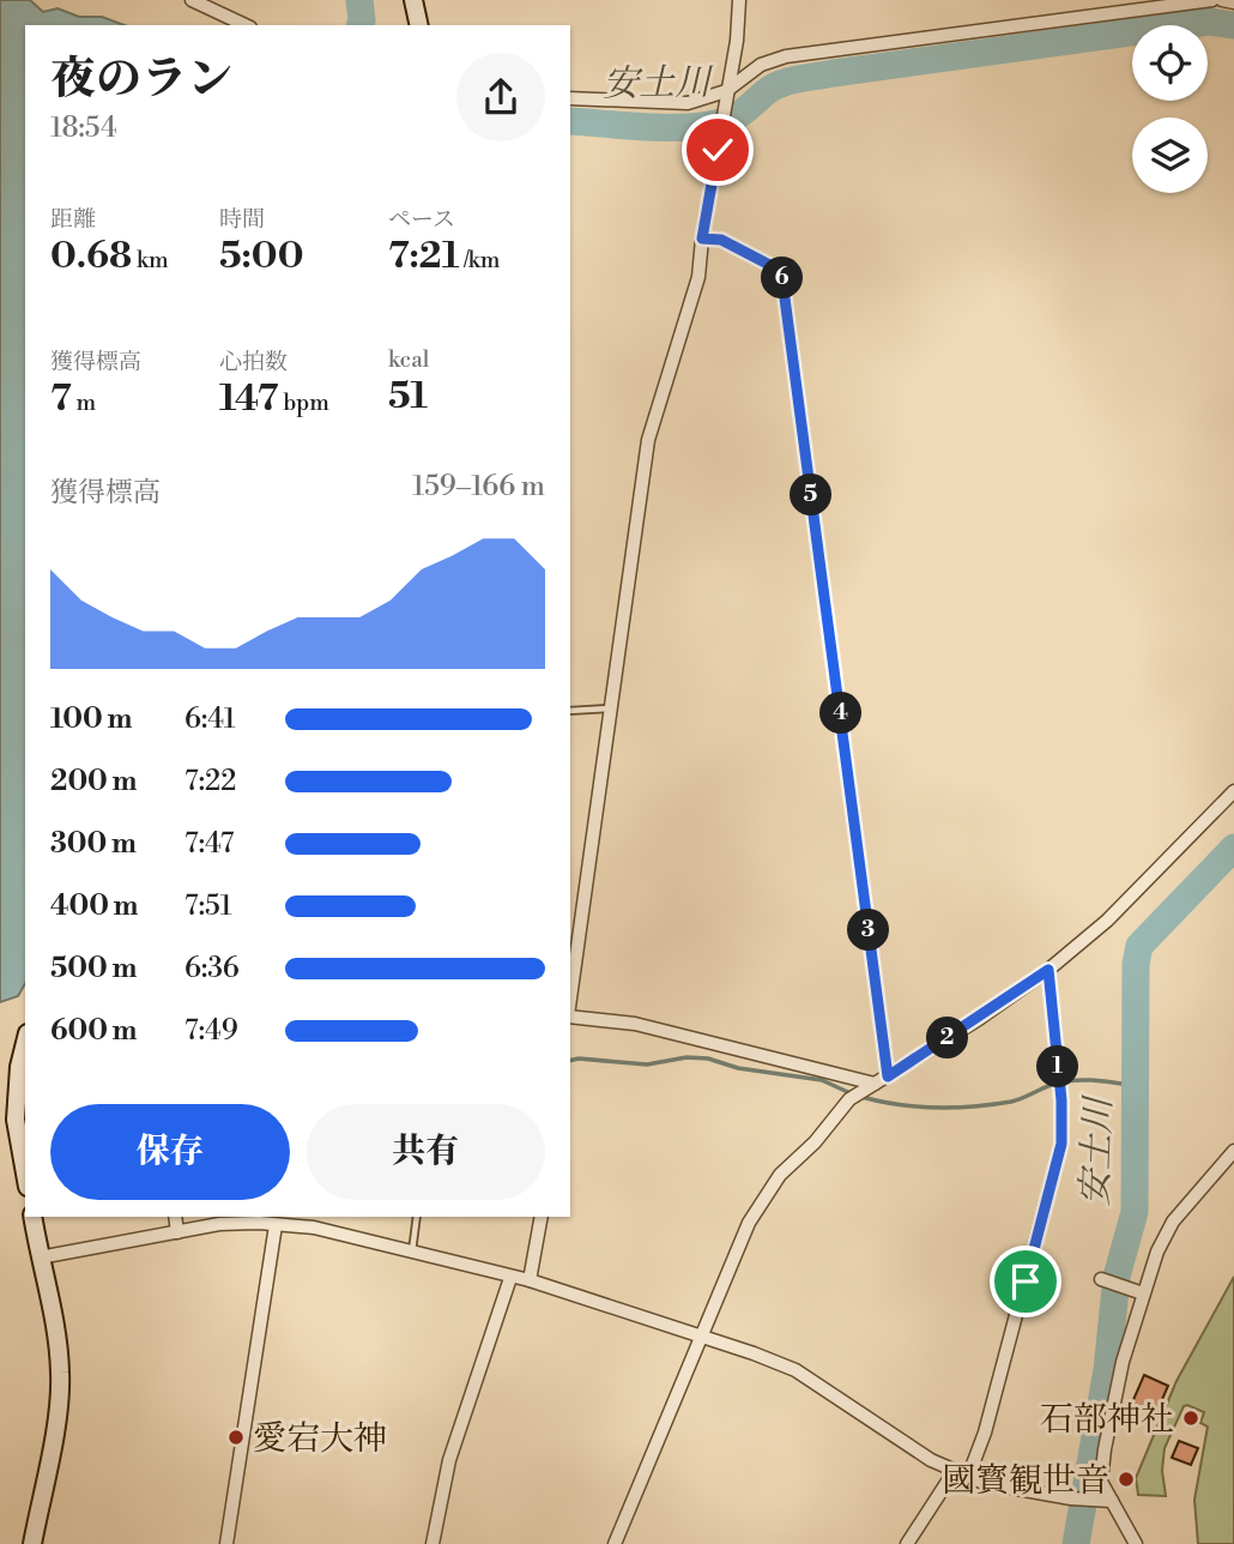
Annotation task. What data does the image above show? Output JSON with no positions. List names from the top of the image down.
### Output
{
  "water": ["安土川"],
  "places": ["石部神社", "愛宕大神", "國寳観世音"],
  "page": {
    "heading": ["夜のラン", "18:54"],
    "stats": [
      ["距離", "0.68 km"],
      ["時間", "5:00"],
      ["ペース", "7:21 /km"],
      ["獲得標高", "7 m"],
      ["心拍数", "147 bpm"],
      ["kcal", "51"]
    ],
    "pins": [
      "6",
      "5",
      "4",
      "3",
      "2",
      "1"
    ],
    "chart": ["獲得標高", "159–166 m"],
    "list": [
      {
        "name": "100 m",
        "note": "6:41"
      },
      {
        "name": "200 m",
        "note": "7:22"
      },
      {
        "name": "300 m",
        "note": "7:47"
      },
      {
        "name": "400 m",
        "note": "7:51"
      },
      {
        "name": "500 m",
        "note": "6:36"
      },
      {
        "name": "600 m",
        "note": "7:49"
      }
    ],
    "buttons": ["保存", "共有"]
  }
}
